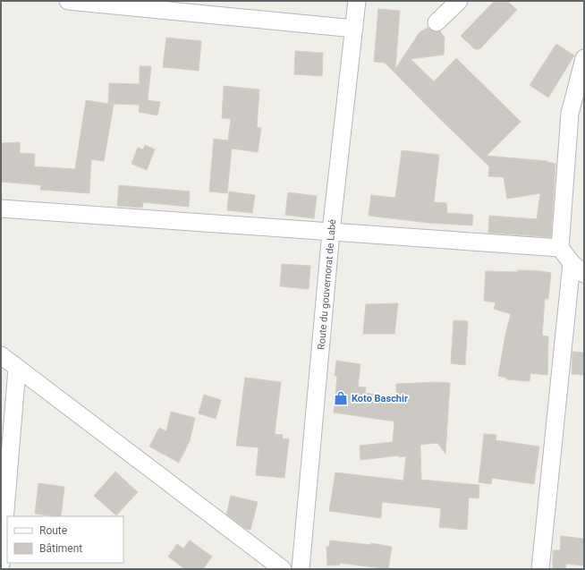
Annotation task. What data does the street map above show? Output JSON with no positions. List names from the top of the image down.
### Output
{
  "streets": {
    "street": ["Route du gouvernorat de Labé"]
  },
  "places": {
    "shop": ["Koto Baschir"]
  },
  "legend": ["Route", "Bâtiment"]
}
